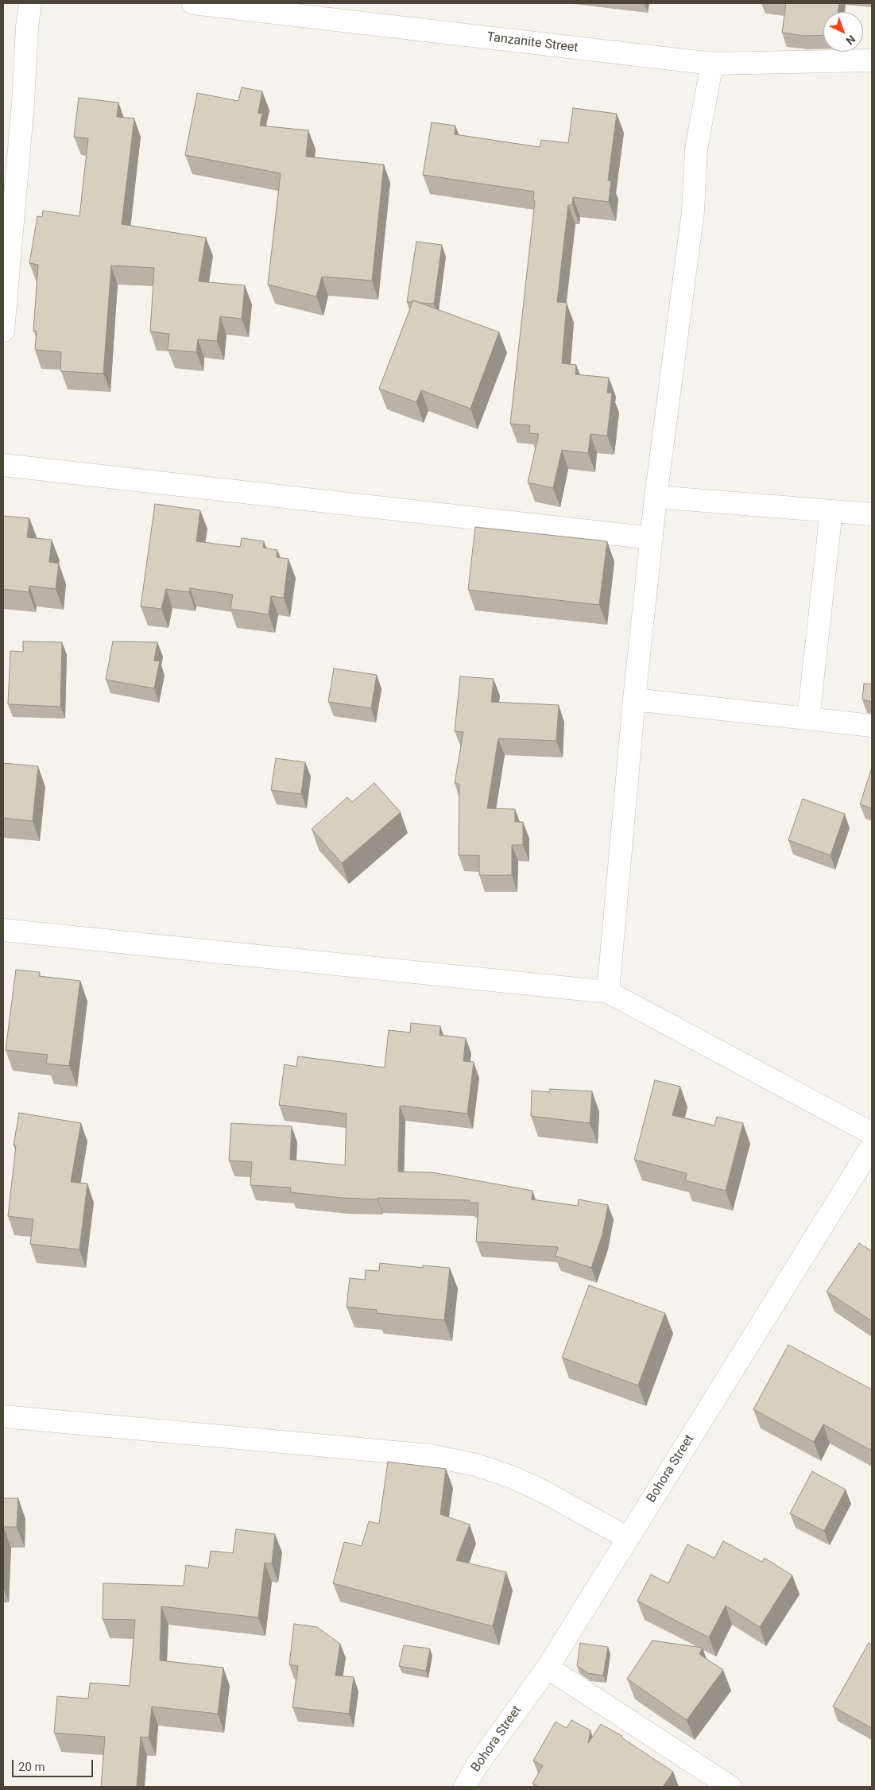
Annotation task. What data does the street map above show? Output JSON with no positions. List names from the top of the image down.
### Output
{
  "streets": {
    "street": ["Tanzanite Street", "Bohora Street"]
  },
  "scale_bar": "20 m",
  "north": "bottom right"
}
